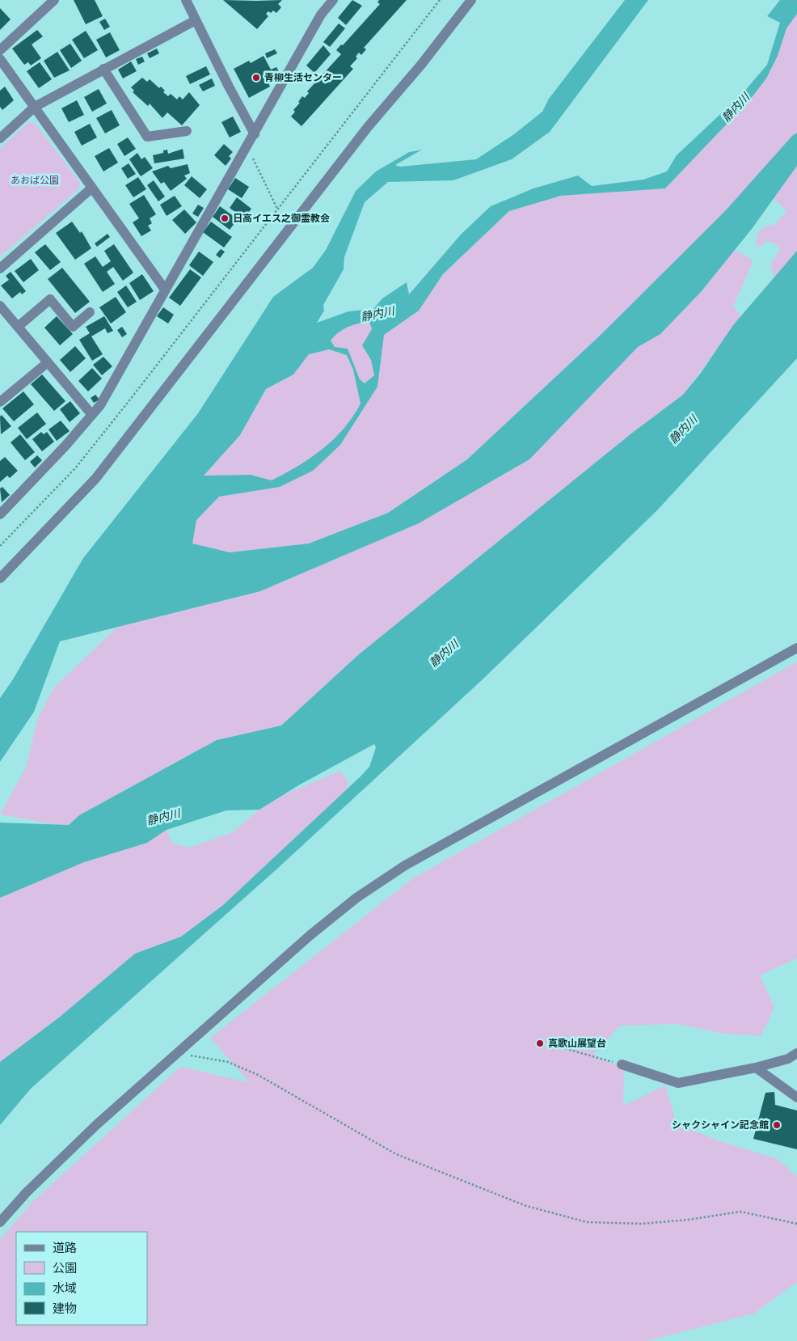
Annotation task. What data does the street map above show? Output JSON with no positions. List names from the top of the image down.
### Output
{
  "water": ["静内川"],
  "parks": ["あおば公園"],
  "places": [
    "青柳生活センター",
    "日高イエス之御霊教会",
    "真歌山展望台",
    "シャクシャイン記念館"
  ],
  "legend": [
    "道路",
    "公園",
    "水域",
    "建物"
  ]
}
